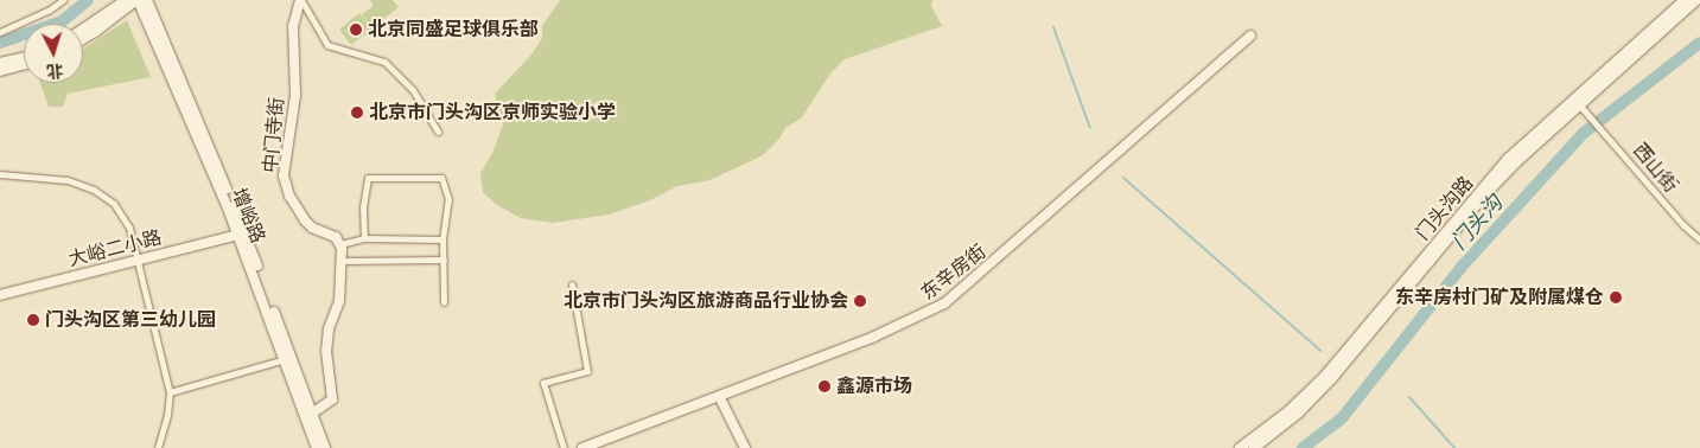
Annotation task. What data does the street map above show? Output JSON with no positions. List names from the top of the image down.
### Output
{
  "streets": {
    "street": [
      "中门寺街",
      "西山街",
      "门头沟路",
      "增峪路",
      "大峪二小路",
      "东辛房街"
    ]
  },
  "crossings": [
    ["西山街", "门头沟路"],
    ["增峪路", "大峪二小路"]
  ],
  "water": ["门头沟"],
  "places": [
    "北京同盛足球俱乐部",
    "北京市门头沟区京师实验小学",
    "东辛房村门矿及附属煤仓",
    "北京市门头沟区旅游商品行业协会",
    "门头沟区第三幼儿园",
    "鑫源市场"
  ],
  "north": "bottom"
}
